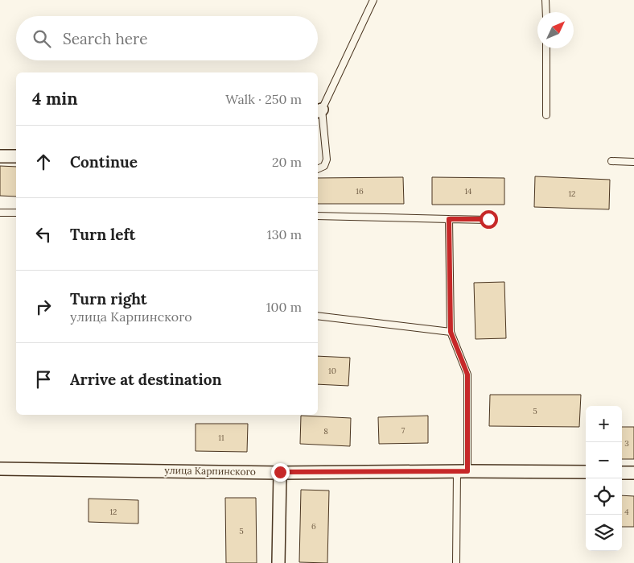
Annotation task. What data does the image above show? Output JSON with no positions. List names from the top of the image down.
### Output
{
  "streets": {
    "street": ["улица Карпинского"]
  },
  "house_numbers": [
    "16",
    "14",
    "12",
    "10",
    "5",
    "7",
    "8",
    "11",
    "3",
    "12",
    "4",
    "6",
    "5"
  ],
  "north": "top right",
  "page": {
    "search": "Search here",
    "heading": ["4 min", "Walk · 250 m"],
    "list": [
      ["Continue", "20 m"],
      ["Turn left", "130 m"],
      ["Turn right", "улица Карпинского", "100 m"],
      "Arrive at destination"
    ],
    "map_buttons": ["+", "−"]
  }
}
